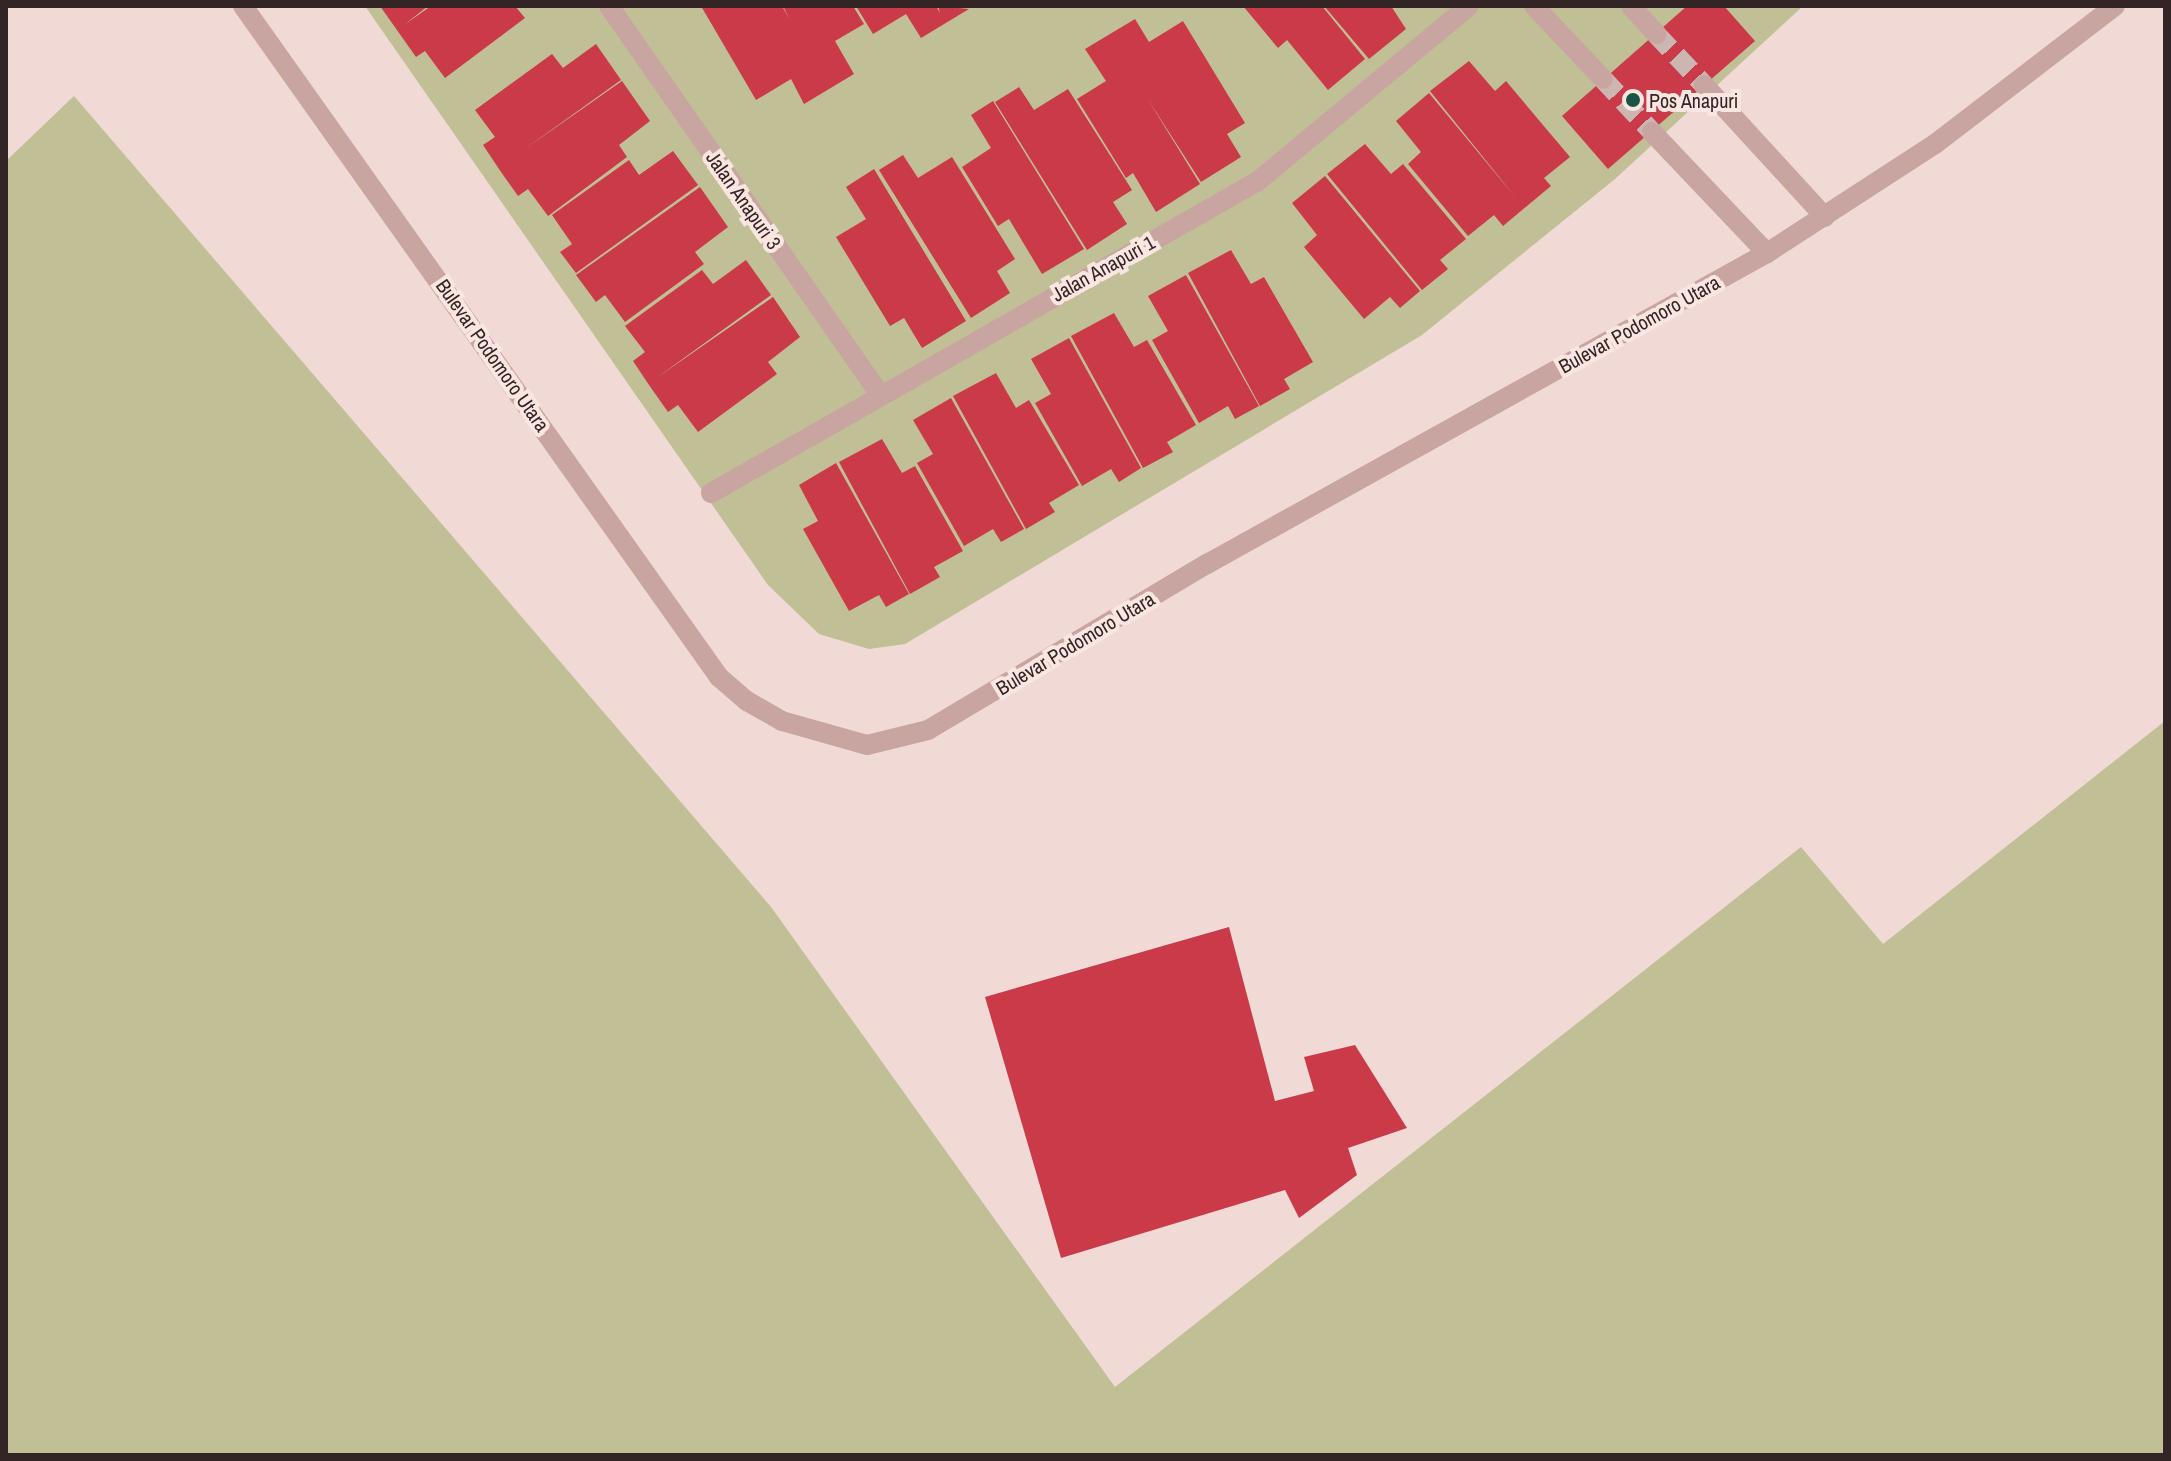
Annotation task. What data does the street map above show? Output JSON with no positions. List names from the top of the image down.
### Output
{
  "streets": {
    "street": ["Jalan Anapuri 3", "Jalan Anapuri 1", "Bulevar Podomoro Utara"]
  },
  "crossings": [
    ["Jalan Anapuri 3", "Jalan Anapuri 1"]
  ],
  "places": ["Pos Anapuri"]
}
